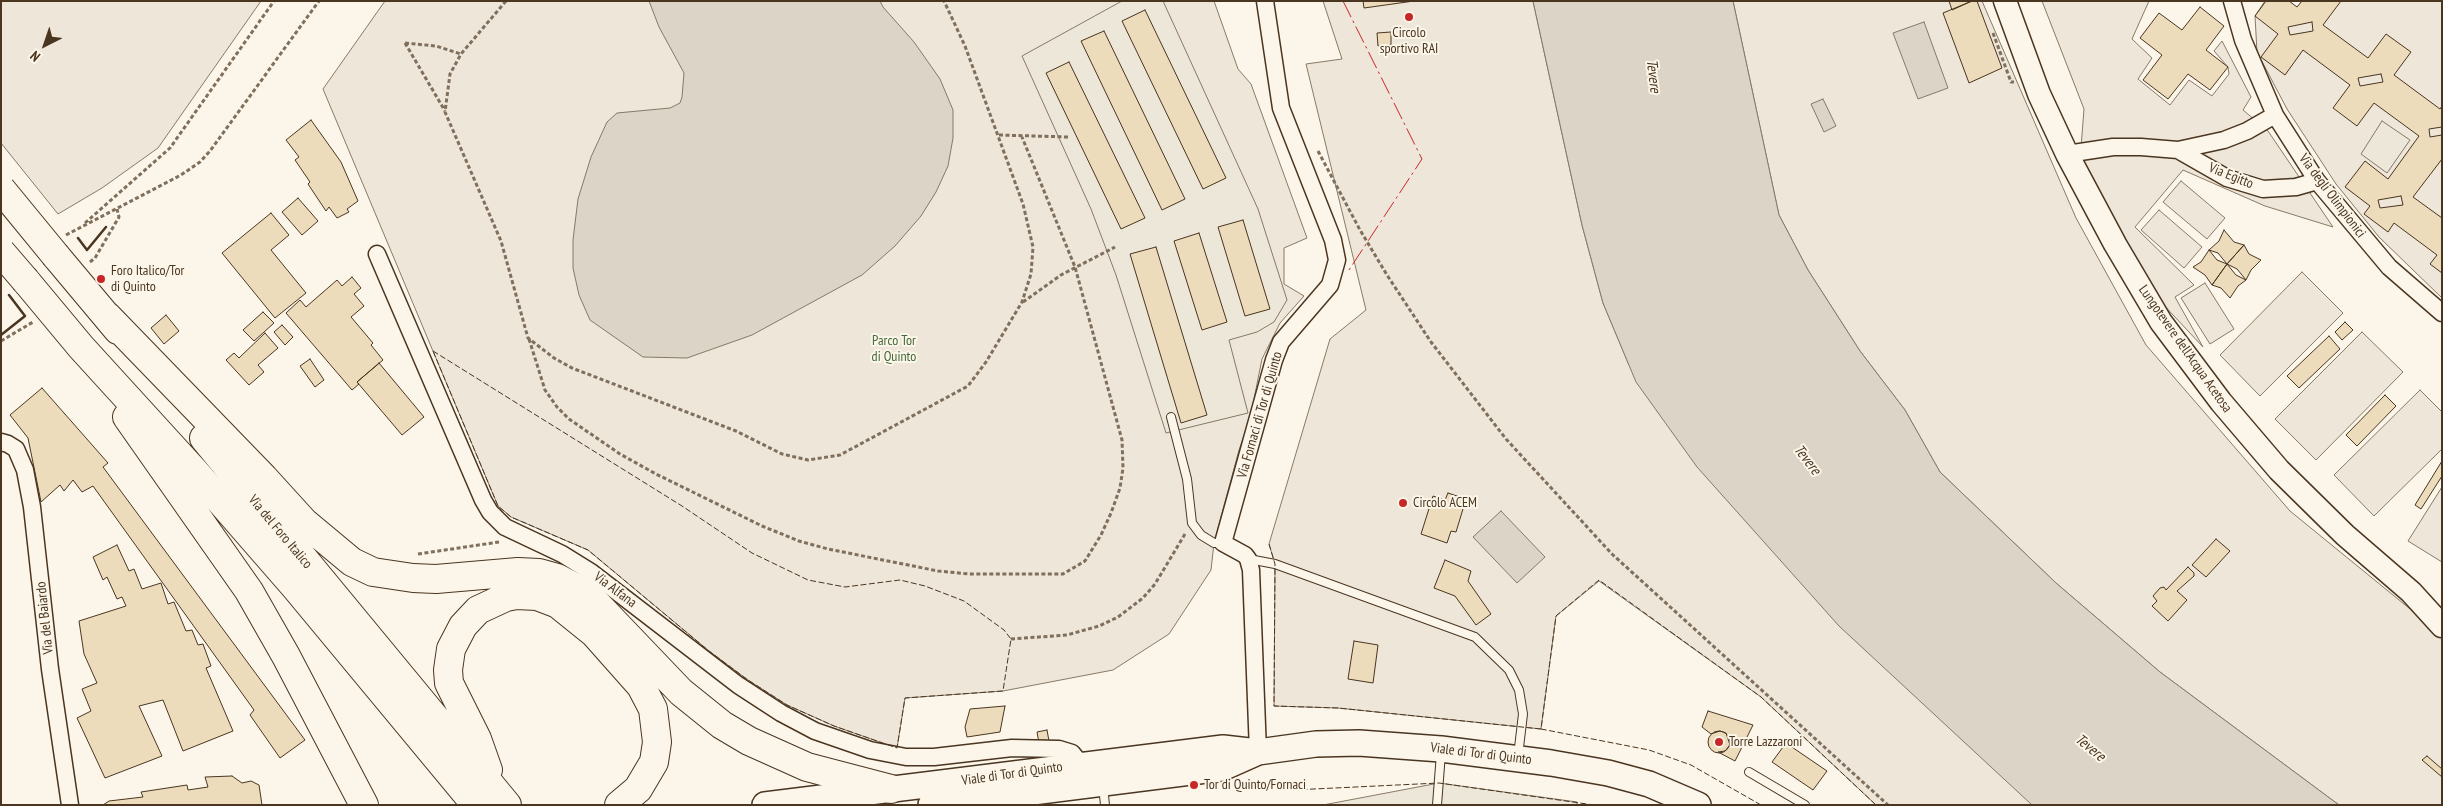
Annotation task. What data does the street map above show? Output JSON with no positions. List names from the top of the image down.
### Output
{
  "streets": {
    "highway": ["Via del Foro Italico"],
    "main road": ["Lungotevere dell'Acqua Acetosa", "Viale di Tor di Quinto"],
    "street": [
      "Via Egitto",
      "Via degli Olimpionici",
      "Via Fornaci di Tor di Quinto",
      "Via Alfana",
      "Via del Baiardo"
    ]
  },
  "crossings": [
    ["Via Egitto", "Via degli Olimpionici"],
    ["Via Egitto", "Lungotevere dell'Acqua Acetosa"],
    ["Via Alfana", "Viale di Tor di Quinto"]
  ],
  "water": ["Tevere"],
  "parks": ["Parco Tor di Quinto"],
  "places": [
    "Circolo sportivo RAI",
    "Foro Italico/Tor di Quinto",
    "Circolo ACEM",
    "Torre Lazzaroni",
    "Tor di Quinto/Fornaci"
  ],
  "north": "bottom left"
}
